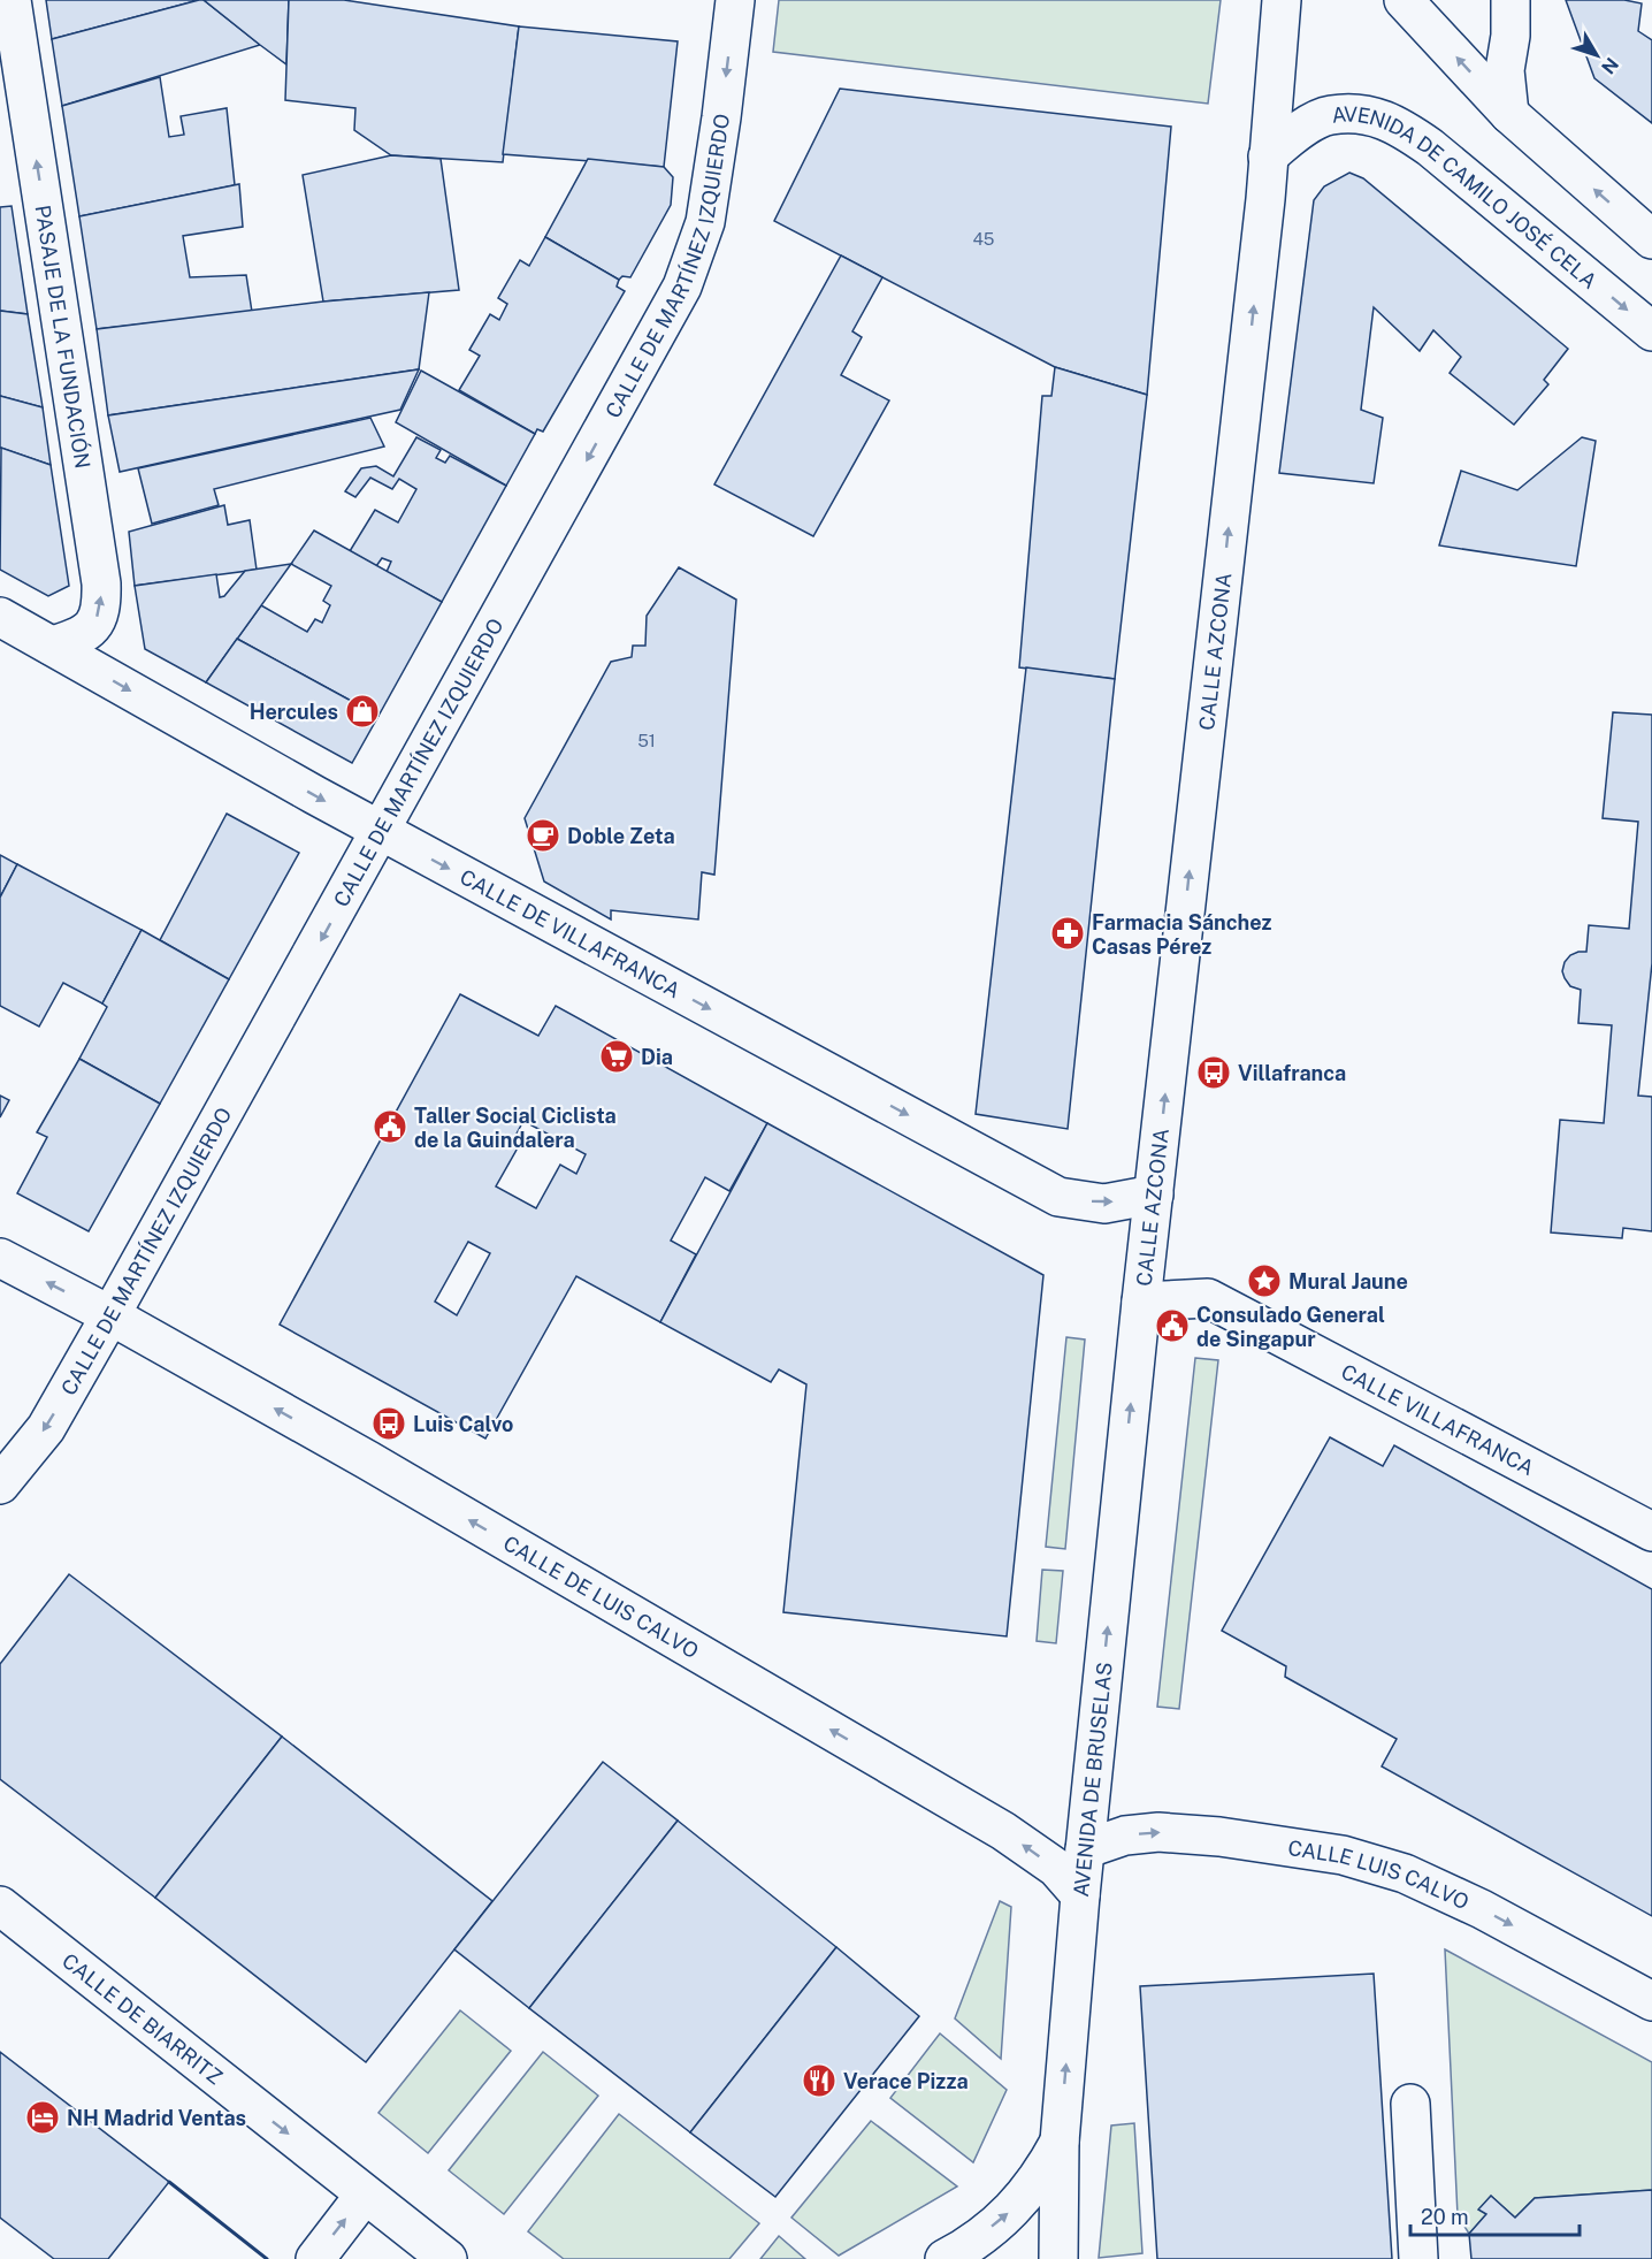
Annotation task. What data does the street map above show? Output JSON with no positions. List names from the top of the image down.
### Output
{
  "streets": {
    "street": [
      "AVENIDA DE CAMILO JOSÉ CELA",
      "CALLE DE MARTÍNEZ IZQUIERDO",
      "PASAJE DE LA FUNDACIÓN",
      "CALLE AZCONA",
      "CALLE DE VILLAFRANCA",
      "CALLE VILLAFRANCA",
      "CALLE DE LUIS CALVO",
      "AVENIDA DE BRUSELAS",
      "CALLE LUIS CALVO",
      "CALLE DE BIARRITZ"
    ]
  },
  "crossings": [
    ["AVENIDA DE CAMILO JOSÉ CELA", "CALLE AZCONA"],
    ["CALLE DE MARTÍNEZ IZQUIERDO", "CALLE DE VILLAFRANCA"],
    ["CALLE DE MARTÍNEZ IZQUIERDO", "CALLE DE LUIS CALVO"],
    ["PASAJE DE LA FUNDACIÓN", "CALLE DE VILLAFRANCA"],
    ["CALLE AZCONA", "CALLE DE VILLAFRANCA"],
    ["CALLE AZCONA", "CALLE VILLAFRANCA"],
    ["CALLE AZCONA", "AVENIDA DE BRUSELAS"],
    ["CALLE VILLAFRANCA", "AVENIDA DE BRUSELAS"],
    ["CALLE DE LUIS CALVO", "AVENIDA DE BRUSELAS"],
    ["AVENIDA DE BRUSELAS", "CALLE LUIS CALVO"]
  ],
  "one_way": [
    "CALLE DE MARTÍNEZ IZQUIERDO",
    "PASAJE DE LA FUNDACIÓN",
    "CALLE AZCONA",
    "CALLE DE VILLAFRANCA",
    "CALLE DE LUIS CALVO",
    "AVENIDA DE BRUSELAS",
    "CALLE LUIS CALVO",
    "CALLE DE BIARRITZ"
  ],
  "places": {
    "shop": ["Hercules"],
    "cafe": ["Doble Zeta"],
    "pharmacy": ["Farmacia Sánchez Casas Pérez"],
    "supermarket": ["Dia"],
    "bus stop": ["Villafranca", "Luis Calvo"],
    "public building": ["Taller Social Ciclista de la Guindalera", "Consulado General de Singapur"],
    "place": ["Mural Jaune"],
    "restaurant": ["Verace Pizza"],
    "hotel": ["NH Madrid Ventas"]
  },
  "house_numbers": ["45", "51"],
  "scale_bar": "20 m",
  "north": "bottom right"
}
